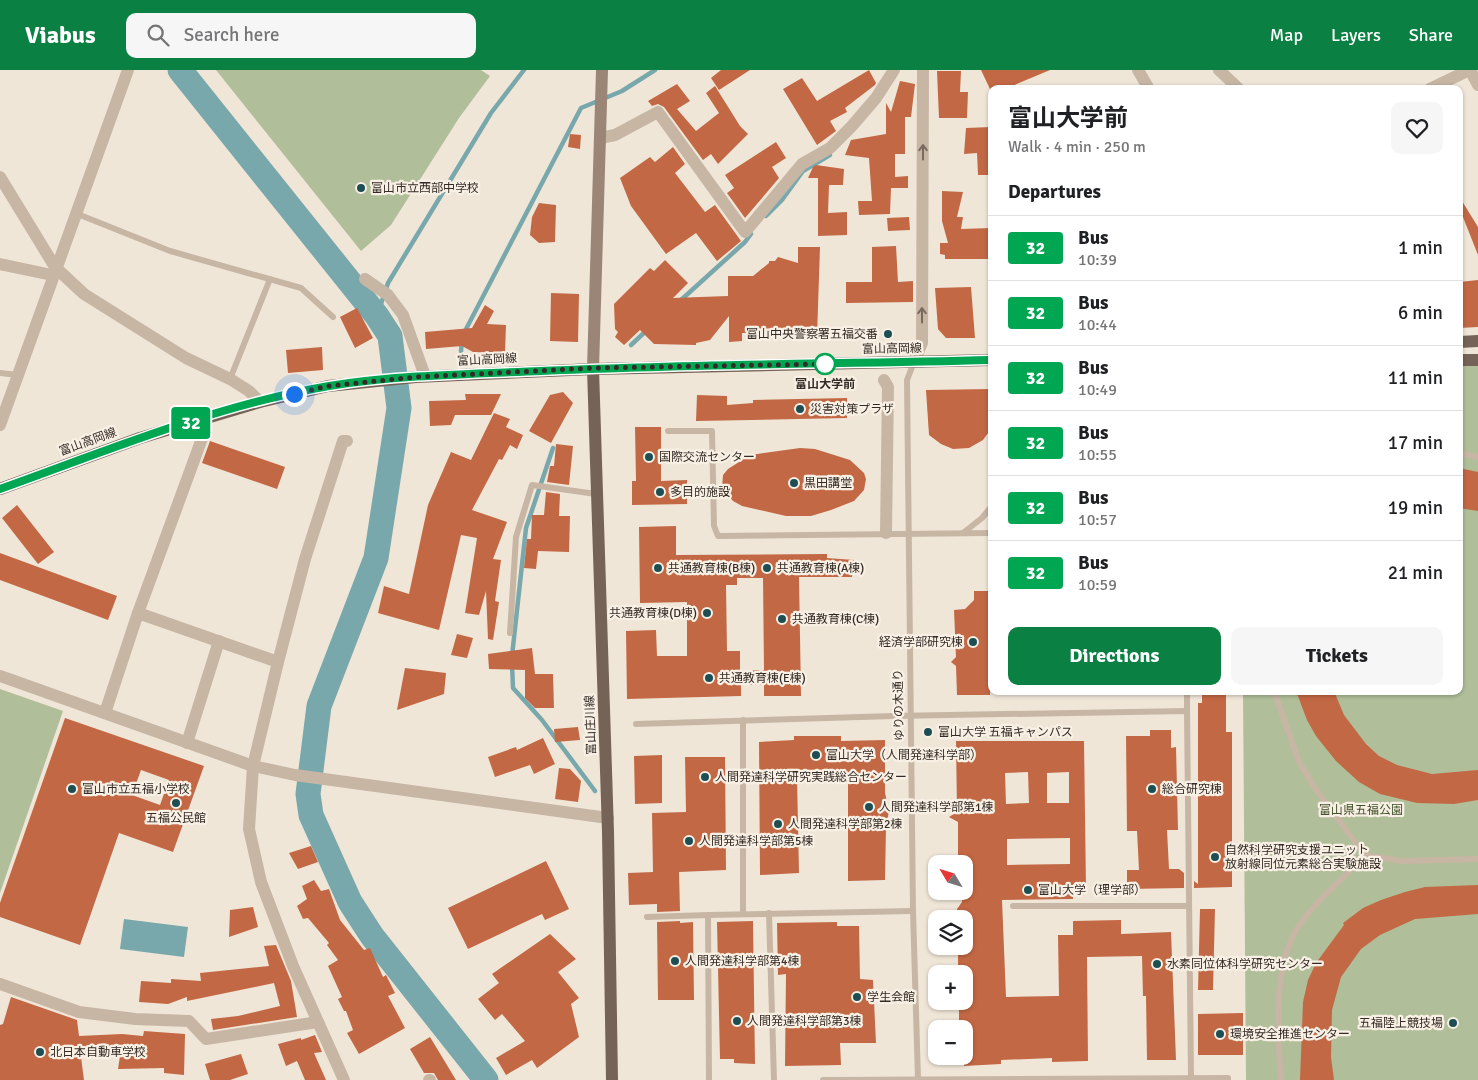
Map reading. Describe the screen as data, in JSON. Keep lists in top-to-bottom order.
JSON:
{
  "streets": {
    "main road": ["富山高岡線", "富山庄川線"],
    "lane": ["ゆりの木通り"]
  },
  "crossings": [
    ["富山高岡線", "ゆりの木通り"],
    ["富山高岡線", "富山庄川線"]
  ],
  "parks": ["富山県五福公園"],
  "places": [
    "富山市立西部中学校",
    "富山中央警察署五福交番",
    "富山大学前",
    "災害対策プラザ",
    "国際交流センター",
    "黒田講堂",
    "多目的施設",
    "共通教育棟(B棟)",
    "共通教育棟(A棟)",
    "共通教育棟(D棟)",
    "共通教育棟(C棟)",
    "経済学部研究棟",
    "共通教育棟(E棟)",
    "富山大学 五福キャンパス",
    "富山大学（人間発達科学部）",
    "人間発達科学研究実践総合センター",
    "富山市立五福小学校",
    "総合研究棟",
    "五福公民館",
    "人間発達科学部第1棟",
    "人間発達科学部第2棟",
    "人間発達科学部第5棟",
    "自然科学研究支援ユニット 放射線同位元素総合実験施設",
    "富山大学（理学部）",
    "人間発達科学部第4棟",
    "水素同位体科学研究センター",
    "学生会館",
    "人間発達科学部第3棟",
    "五福陸上競技場",
    "環境安全推進センター",
    "北日本自動車学校"
  ],
  "lines": ["bus line 32"],
  "north": "top left",
  "page": {
    "header": "Viabus",
    "search": "Search here",
    "nav": ["Map", "Layers", "Share"],
    "on_map": "32",
    "heading": [
      ["富山大学前", "Walk · 4 min · 250 m"],
      "Departures"
    ],
    "list": [
      {
        "mark": "32",
        "name": "Bus",
        "note": "10:39",
        "value": "1 min"
      },
      {
        "mark": "32",
        "name": "Bus",
        "note": "10:44",
        "value": "6 min"
      },
      {
        "mark": "32",
        "name": "Bus",
        "note": "10:49",
        "value": "11 min"
      },
      {
        "mark": "32",
        "name": "Bus",
        "note": "10:55",
        "value": "17 min"
      },
      {
        "mark": "32",
        "name": "Bus",
        "note": "10:57",
        "value": "19 min"
      },
      {
        "mark": "32",
        "name": "Bus",
        "note": "10:59",
        "value": "21 min"
      }
    ],
    "buttons": ["Directions", "Tickets"],
    "map_buttons": ["+", "−"]
  }
}
